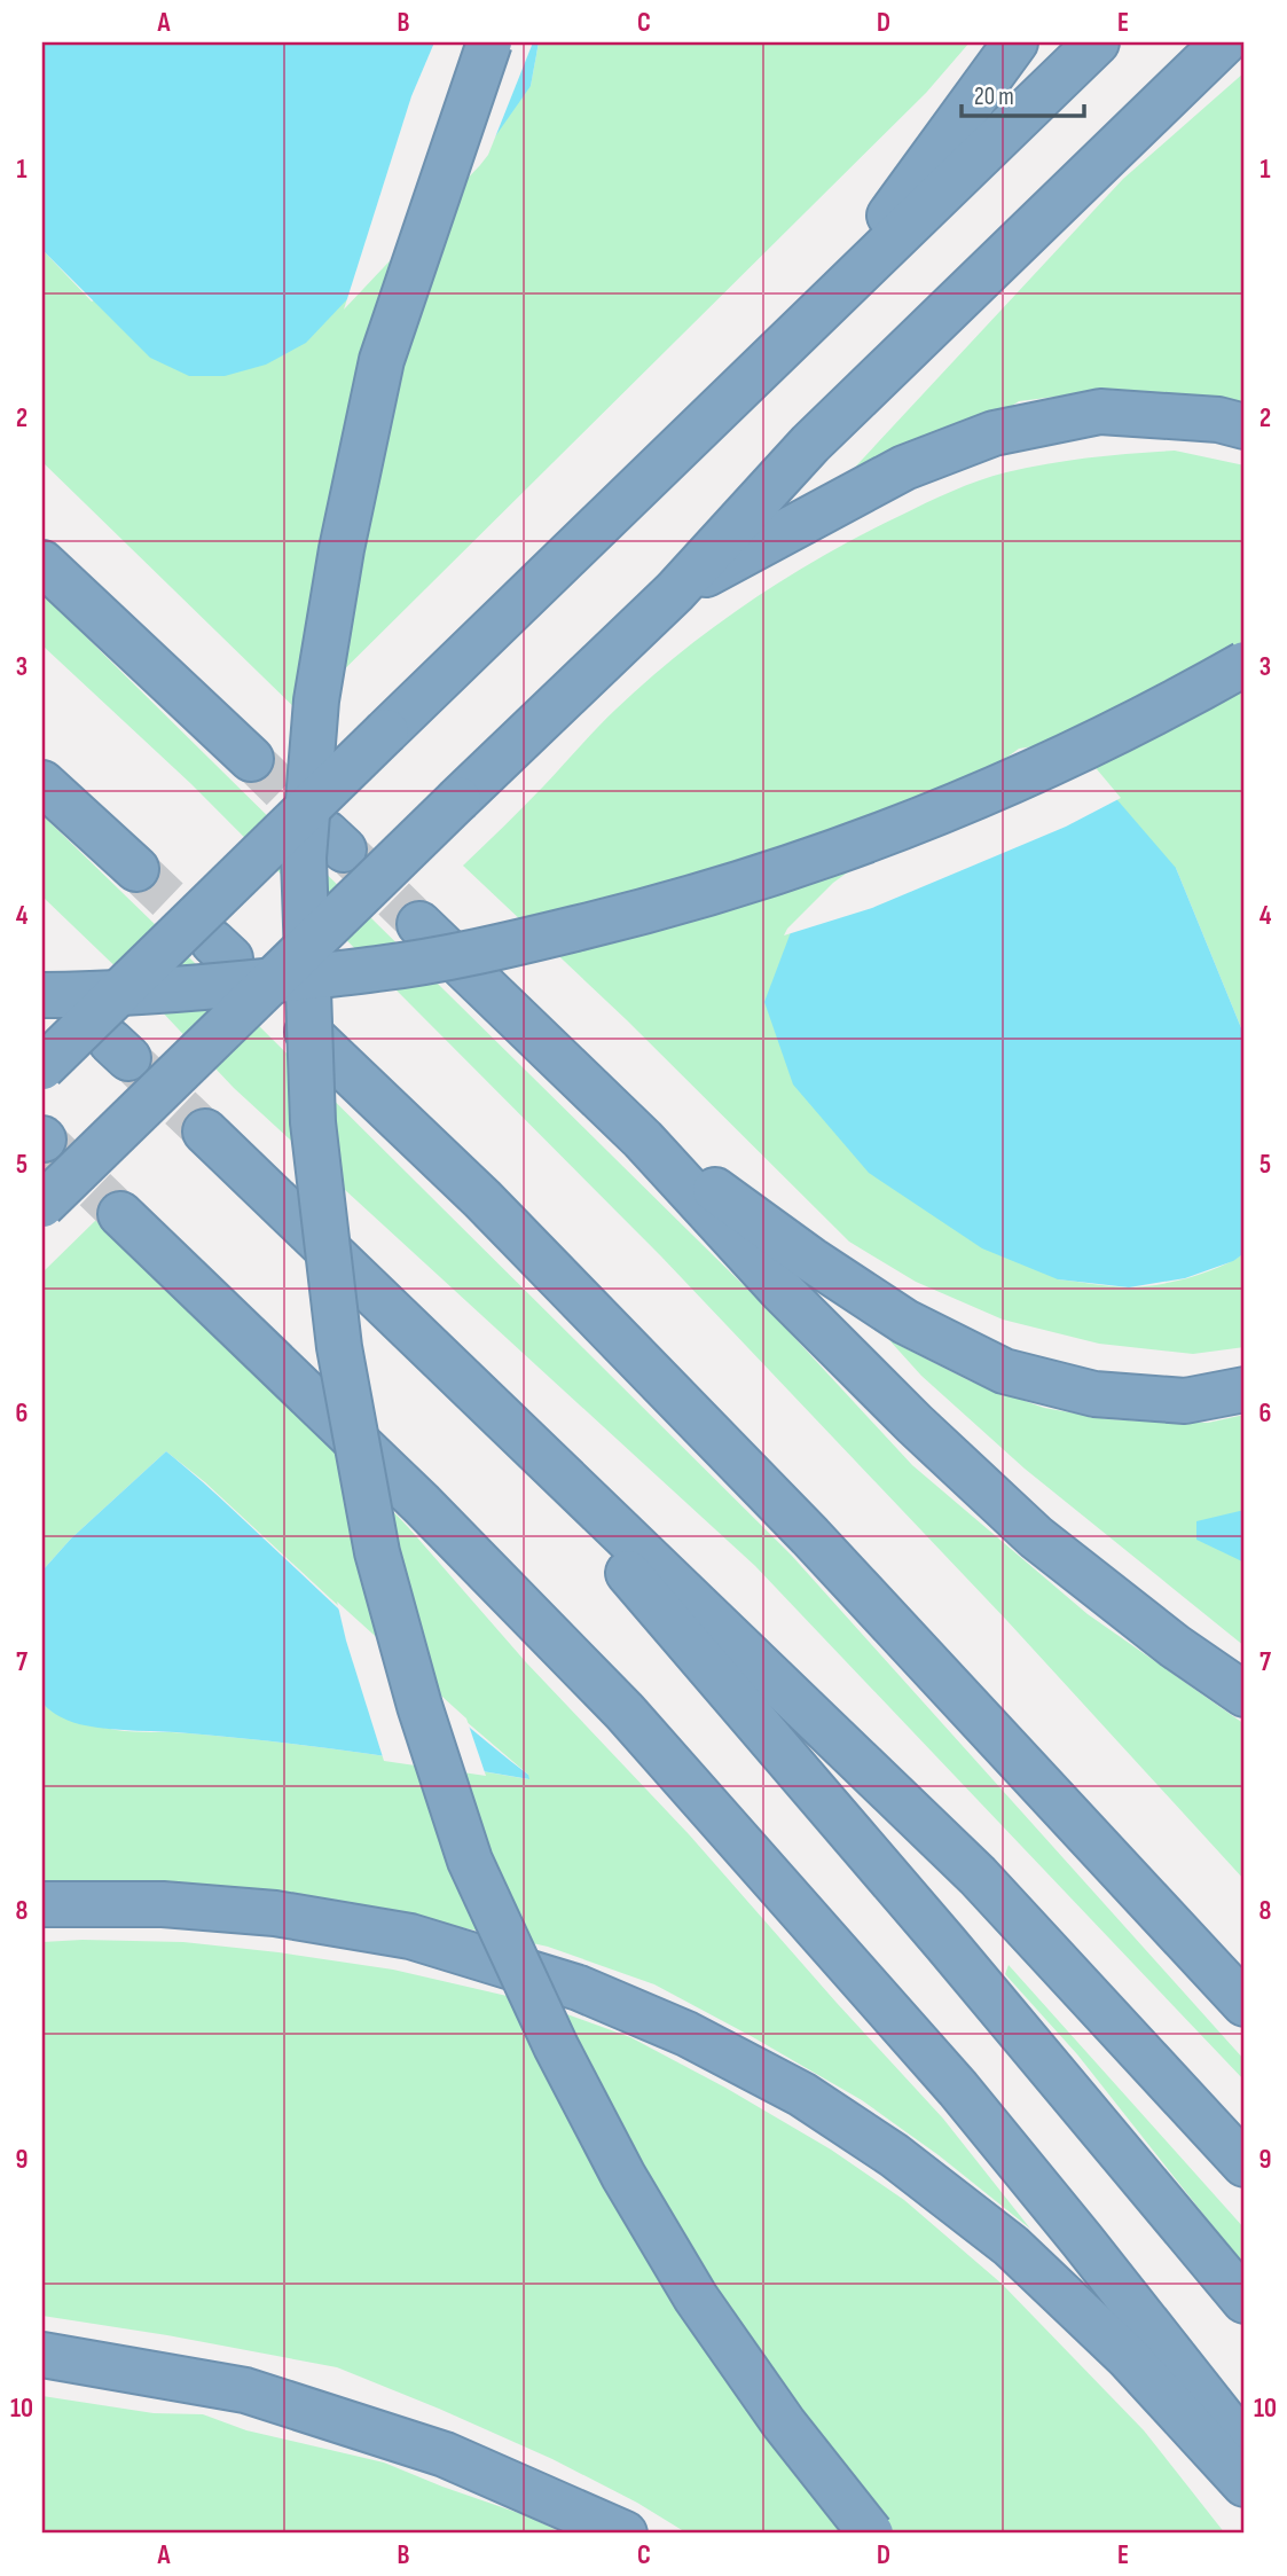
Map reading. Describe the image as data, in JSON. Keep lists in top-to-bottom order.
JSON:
{
  "scale_bar": "20 m",
  "grid": {
    "columns": [
      "A",
      "B",
      "C",
      "D",
      "E"
    ],
    "rows": [
      "1",
      "2",
      "3",
      "4",
      "5",
      "6",
      "7",
      "8",
      "9",
      "10"
    ]
  }
}
